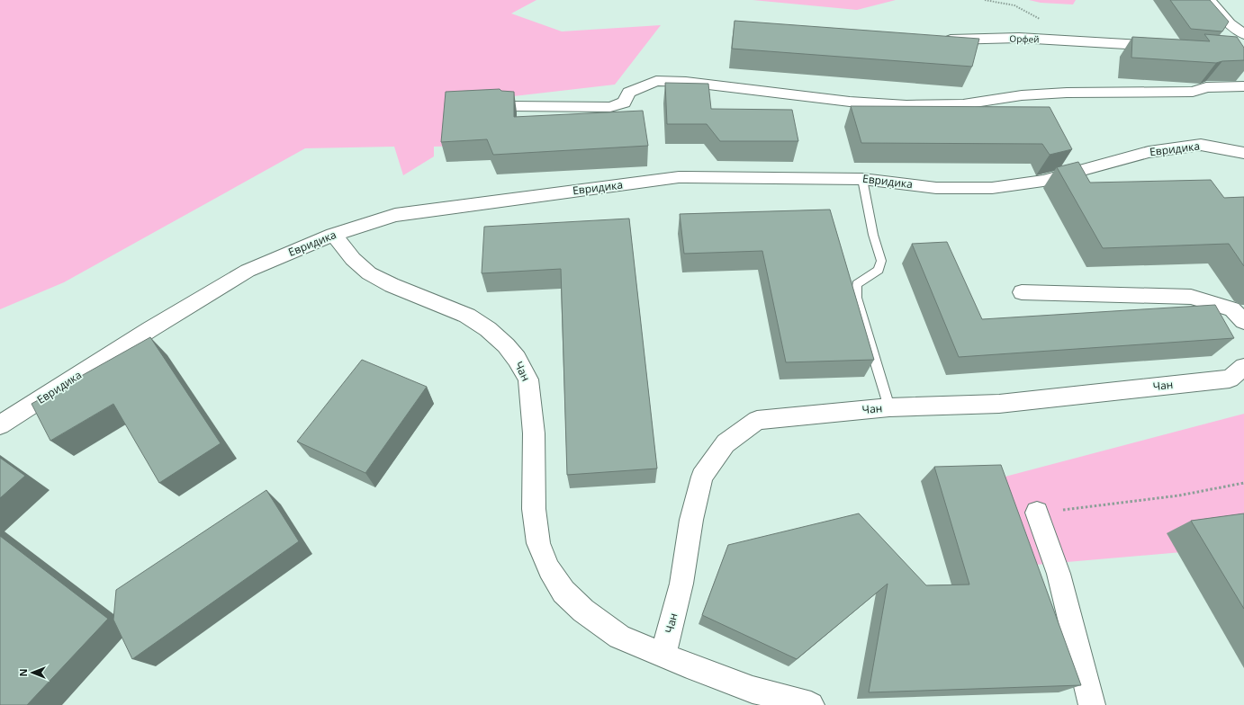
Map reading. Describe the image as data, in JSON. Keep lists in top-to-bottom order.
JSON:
{
  "streets": {
    "street": ["Орфей", "Евридика", "Чан"]
  },
  "crossings": [
    ["Евридика", "Чан"]
  ],
  "north": "left"
}
